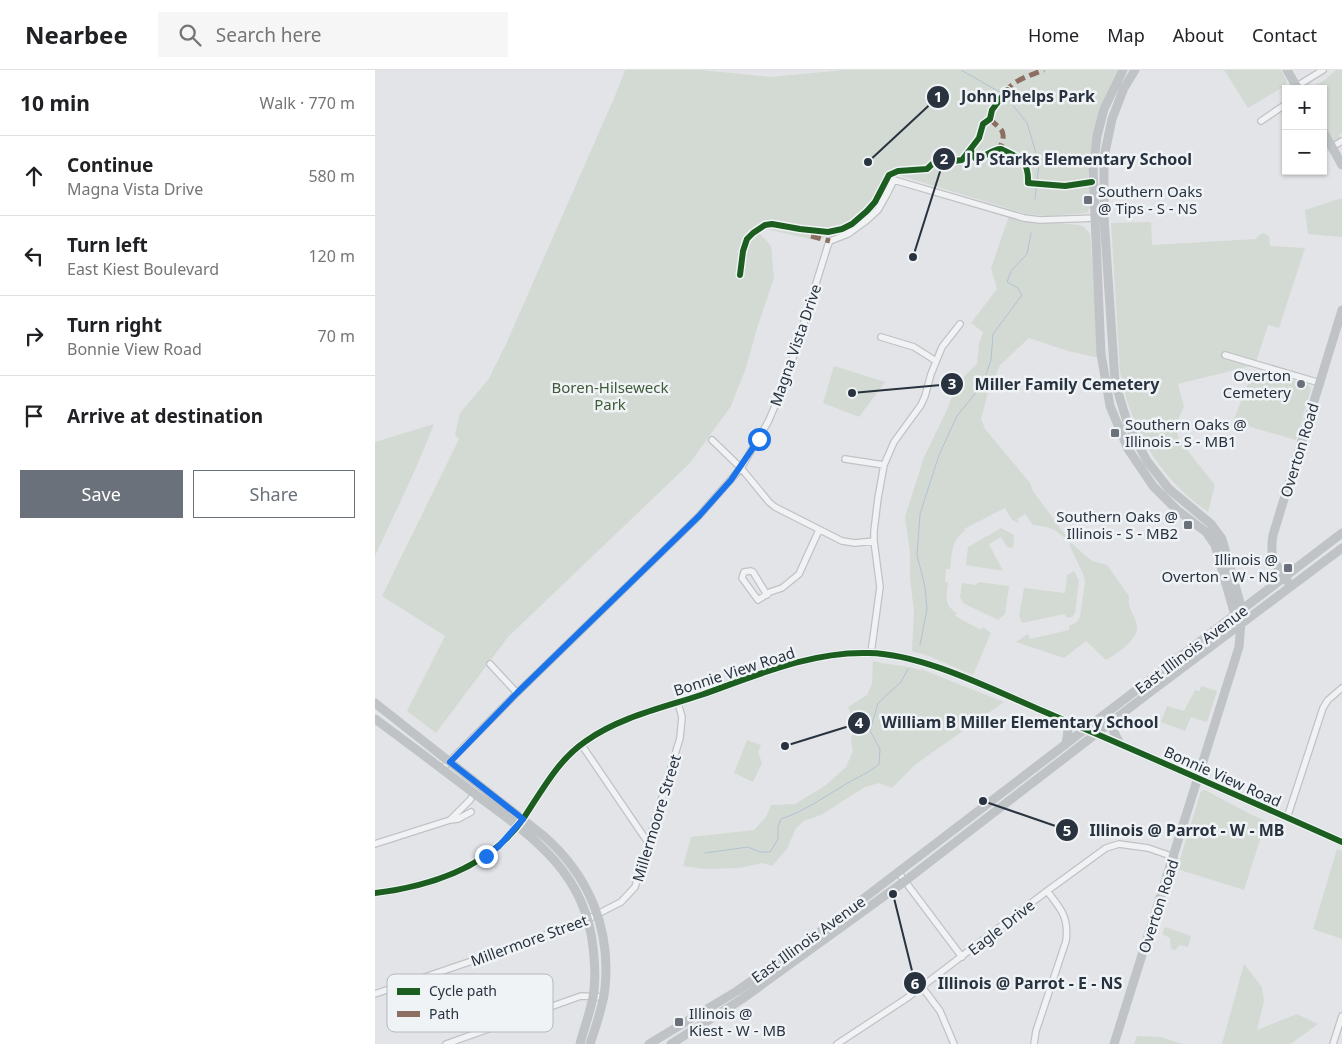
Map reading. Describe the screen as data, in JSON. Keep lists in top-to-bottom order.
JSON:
{
  "streets": {
    "street": [
      "Magna Vista Drive",
      "Overton Road",
      "East Illinois Avenue",
      "Bonnie View Road",
      "Millermoore Street",
      "Eagle Drive",
      "Millermore Street"
    ]
  },
  "crossings": [
    ["Overton Road", "East Illinois Avenue"],
    ["Overton Road", "Bonnie View Road"],
    ["Overton Road", "Eagle Drive"],
    ["East Illinois Avenue", "Bonnie View Road"],
    ["Bonnie View Road", "Millermoore Street"],
    ["Millermoore Street", "Millermore Street"]
  ],
  "parks": ["Boren-Hilseweck Park"],
  "places": {
    "other": [
      "John Phelps Park",
      "J P Starks Elementary School",
      "Overton Cemetery",
      "Miller Family Cemetery",
      "William B Miller Elementary School",
      "Illinois @ Parrot - W - MB",
      "Illinois @ Parrot - E - NS"
    ],
    "transit": [
      "Southern Oaks @ Tips - S - NS",
      "Southern Oaks @ Illinois - S - MB1",
      "Southern Oaks @ Illinois - S - MB2",
      "Illinois @ Overton - W - NS",
      "Illinois @ Kiest - W - MB"
    ]
  },
  "legend": ["Cycle path", "Path"],
  "page": {
    "header": "Nearbee",
    "search": "Search here",
    "nav": [
      "Home",
      "Map",
      "About",
      "Contact"
    ],
    "heading": ["10 min", "Walk · 770 m"],
    "map_buttons": ["+", "−"],
    "list": [
      ["Continue", "Magna Vista Drive", "580 m"],
      ["Turn left", "East Kiest Boulevard", "120 m"],
      ["Turn right", "Bonnie View Road", "70 m"],
      "Arrive at destination"
    ],
    "buttons": ["Save", "Share"]
  }
}
